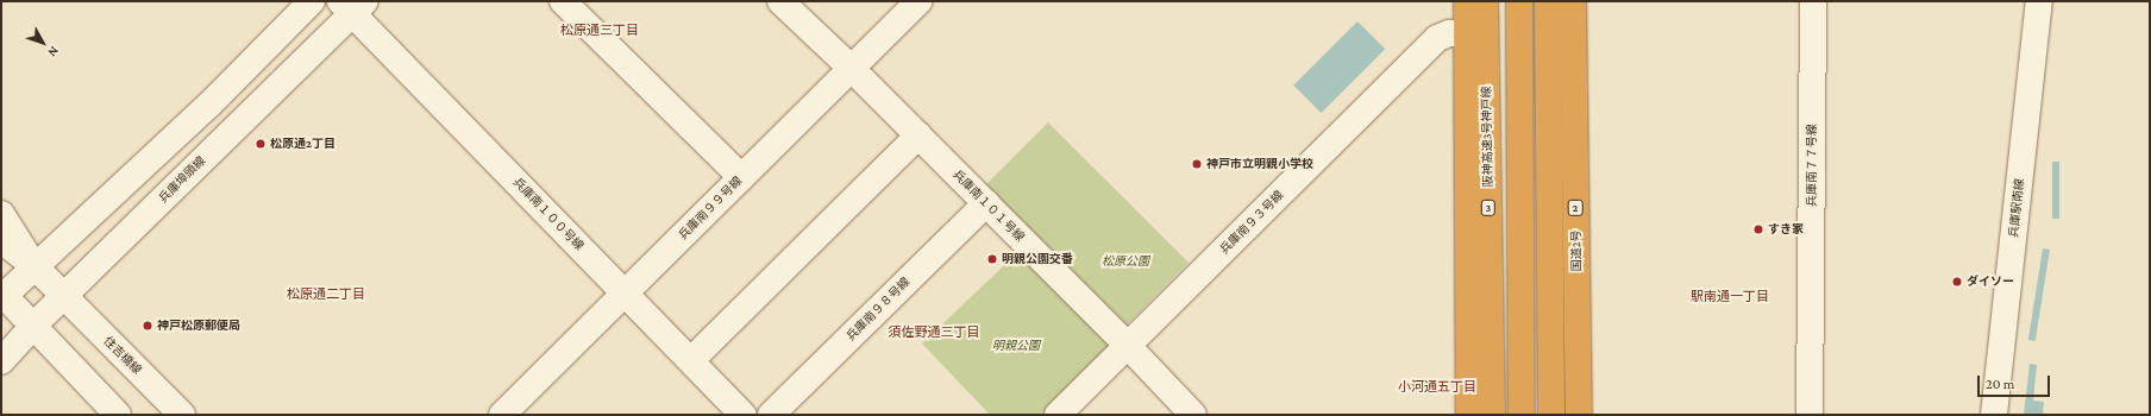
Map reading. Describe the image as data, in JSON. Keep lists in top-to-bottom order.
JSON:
{
  "streets": {
    "highway": [
      "阪神高速3号神戸線",
      "3",
      "2",
      "国道2号"
    ],
    "street": [
      "兵庫南７７号線",
      "兵庫埠頭線",
      "兵庫南１０１号線",
      "兵庫南９９号線",
      "兵庫駅南線",
      "兵庫南１００号線",
      "兵庫南９３号線",
      "兵庫南９８号線",
      "住吉橋線"
    ]
  },
  "crossings": [
    ["兵庫埠頭線", "兵庫南１００号線"],
    ["兵庫埠頭線", "住吉橋線"],
    ["兵庫南１０１号線", "兵庫南９９号線"],
    ["兵庫南１０１号線", "兵庫南９３号線"],
    ["兵庫南１０１号線", "兵庫南９８号線"],
    ["兵庫南９９号線", "兵庫南１００号線"]
  ],
  "districts": [
    "松原通三丁目",
    "松原通二丁目",
    "駅南通一丁目",
    "須佐野通三丁目",
    "小河通五丁目"
  ],
  "parks": ["松原公園", "明親公園"],
  "places": [
    "松原通2丁目",
    "神戸市立明親小学校",
    "すき家",
    "明親公園交番",
    "ダイソー",
    "神戸松原郵便局"
  ],
  "scale_bar": "20 m",
  "north": "bottom right"
}
